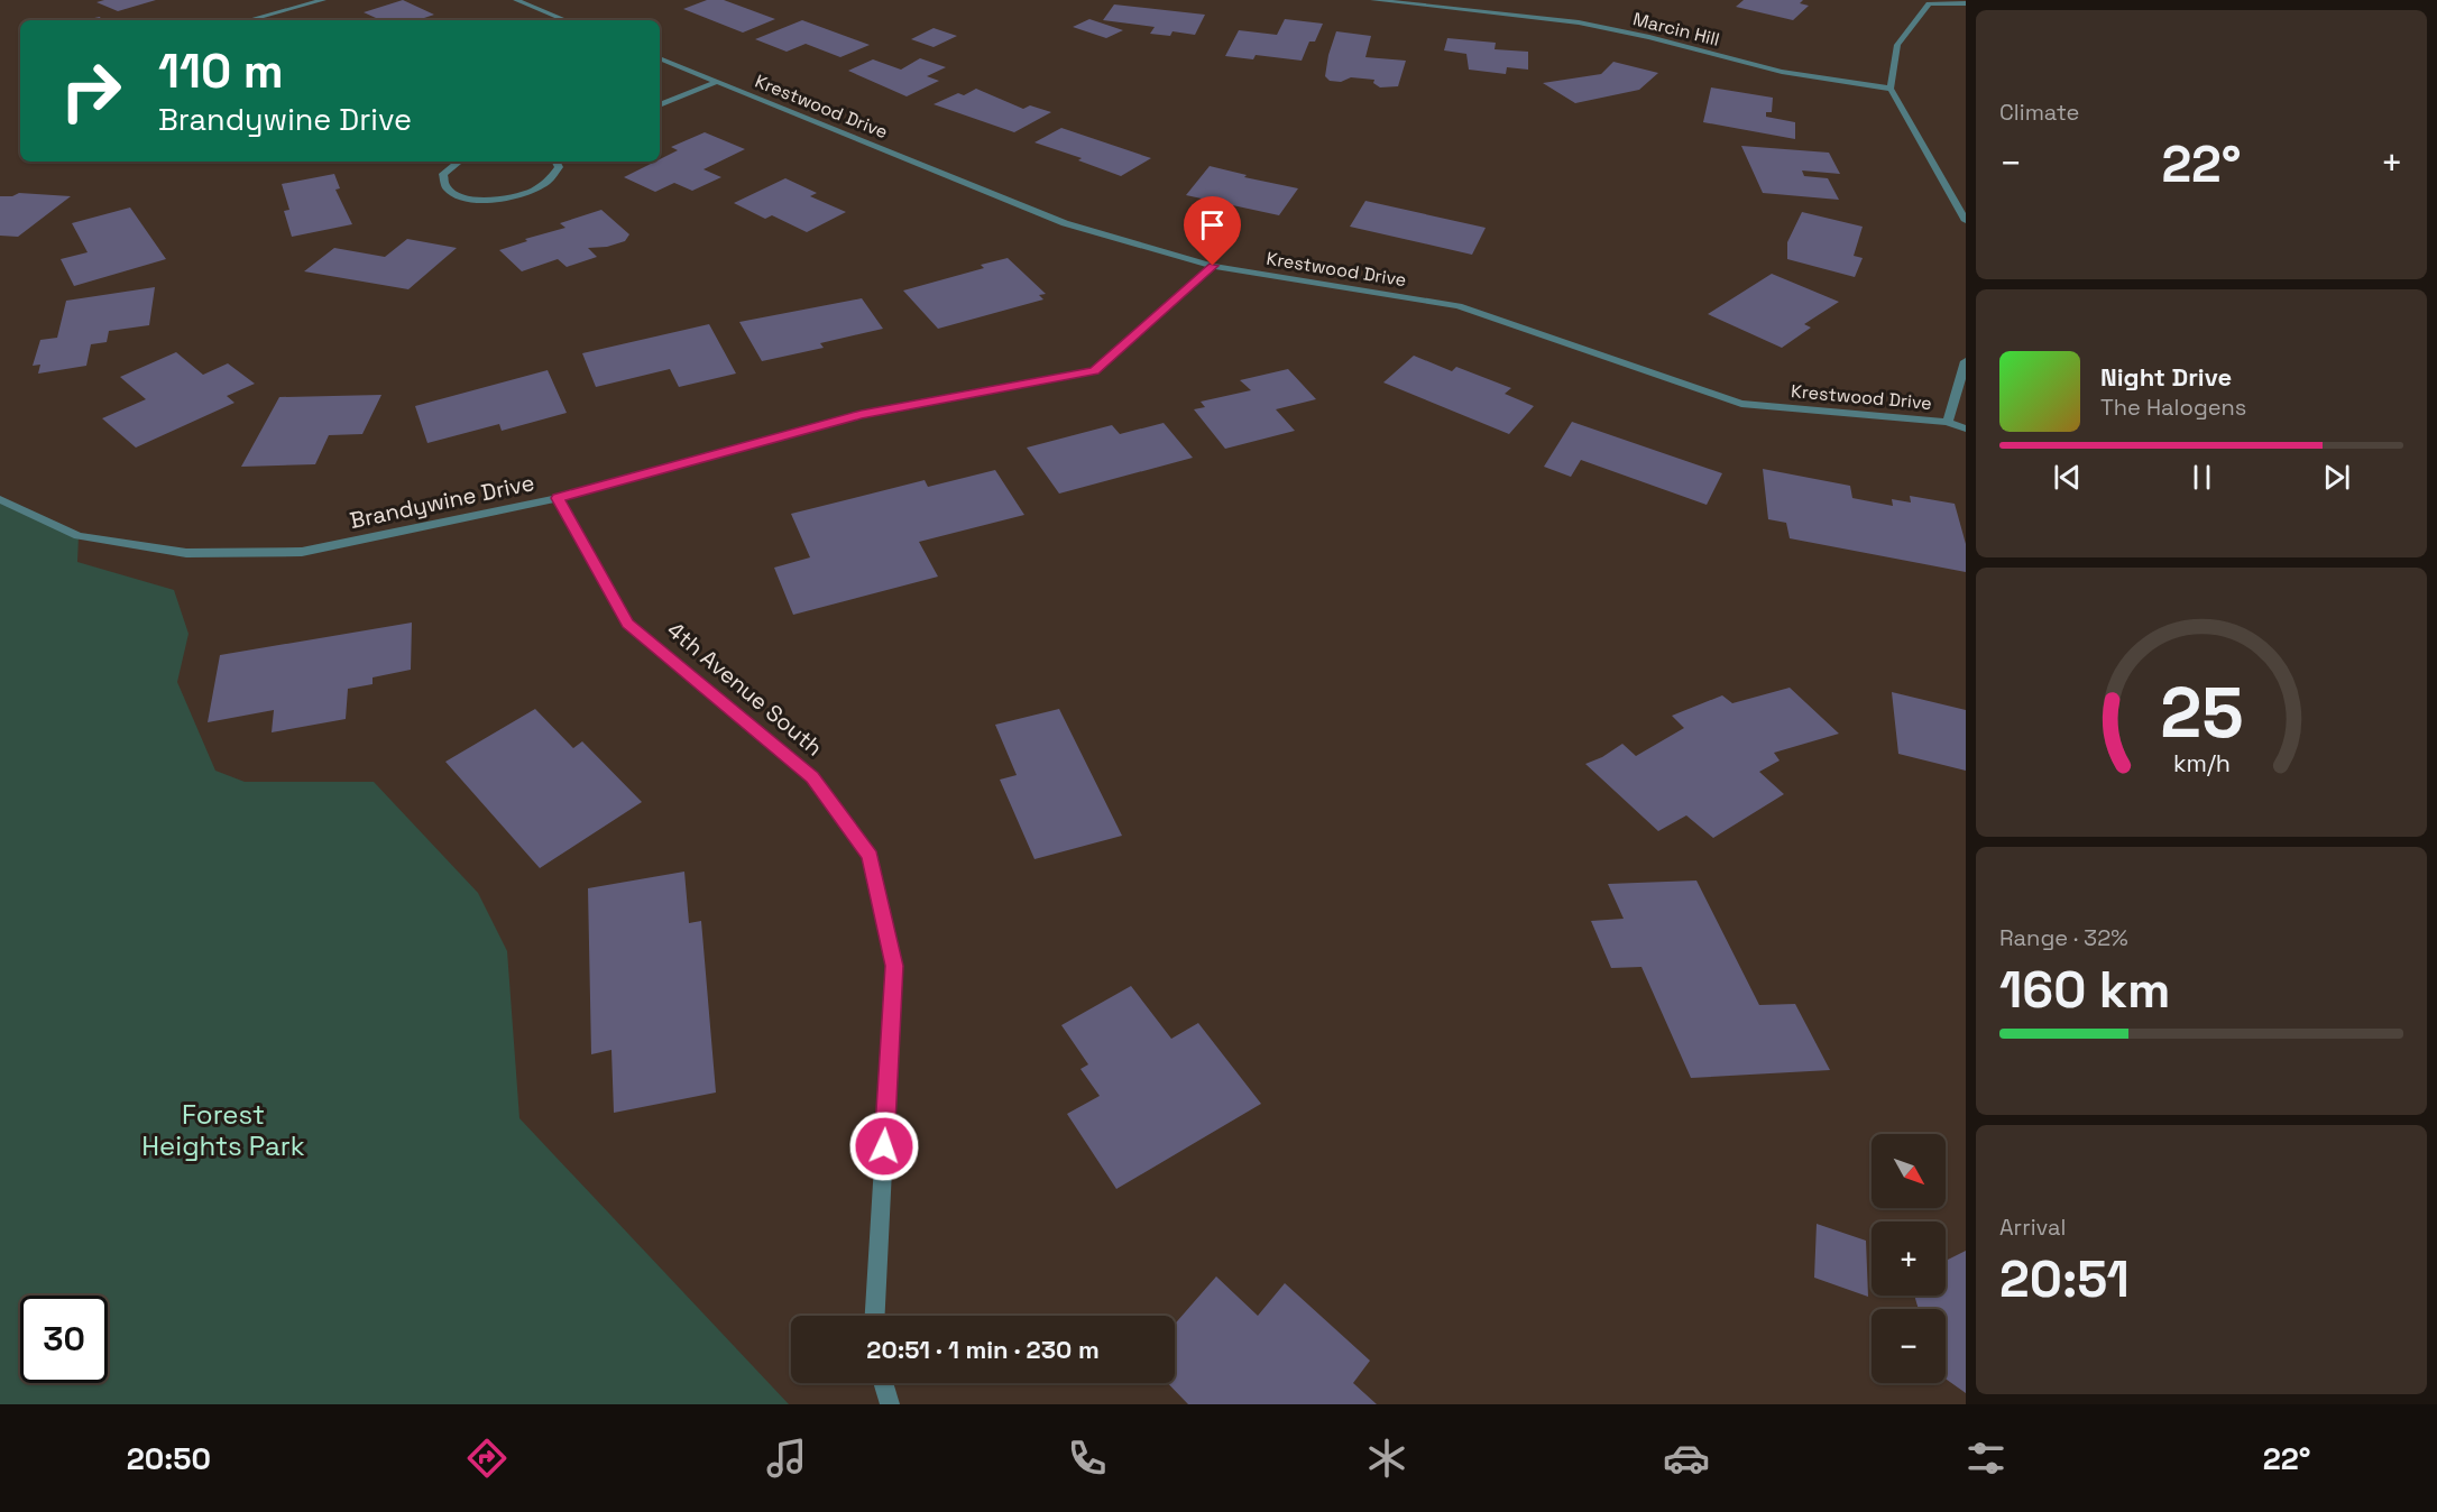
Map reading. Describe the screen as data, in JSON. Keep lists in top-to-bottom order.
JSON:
{
  "streets": {
    "street": [
      "Marcin Hill",
      "Krestwood Drive",
      "Brandywine Drive",
      "4th Avenue South"
    ]
  },
  "crossings": [
    ["Krestwood Drive", "Brandywine Drive"],
    ["Brandywine Drive", "4th Avenue South"]
  ],
  "parks": ["Forest Heights Park"],
  "north": "bottom right",
  "page": {
    "tile": [
      "Climate",
      ["Range · 32%", "160 km"],
      ["Arrival", "20:51"]
    ],
    "turn": ["110 m", "Brandywine Drive"],
    "heat": ["−", "22°", "+"],
    "song": ["Night Drive", "The Halogens"],
    "map_buttons": ["+", "−"],
    "limit": "30",
    "trip": "20:51 · 1 min · 230 m",
    "tabs": ["20:50", "22°"],
    "gauge": ["25", "km/h"]
  }
}
